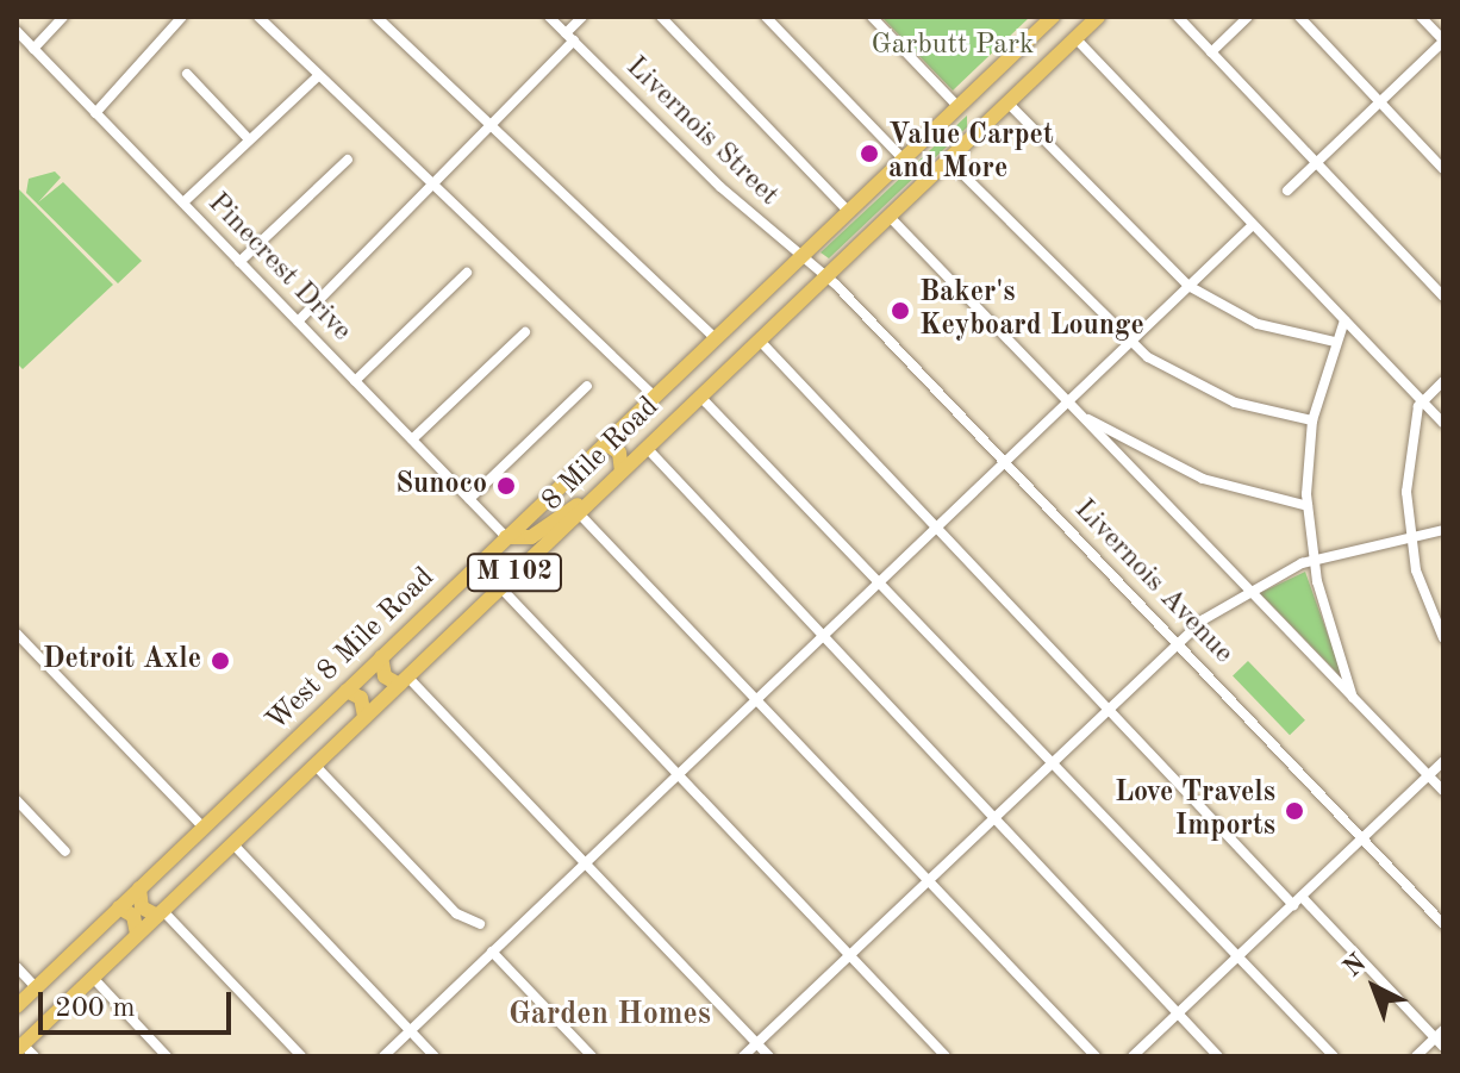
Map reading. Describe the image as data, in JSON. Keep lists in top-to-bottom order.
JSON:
{
  "streets": {
    "highway": ["8 Mile Road", "M 102", "West 8 Mile Road"],
    "street": ["Livernois Street", "Pinecrest Drive", "Livernois Avenue"]
  },
  "crossings": [
    ["Livernois Street", "8 Mile Road"],
    ["Livernois Street", "Livernois Avenue"],
    ["Livernois Street", "West 8 Mile Road"],
    ["Pinecrest Drive", "West 8 Mile Road"],
    ["8 Mile Road", "Livernois Avenue"]
  ],
  "districts": ["Garden Homes"],
  "parks": ["Garbutt Park"],
  "places": [
    "Value Carpet and More",
    "Baker's Keyboard Lounge",
    "Sunoco",
    "Detroit Axle",
    "Love Travels Imports"
  ],
  "scale_bar": "200 m",
  "north": "top left"
}
